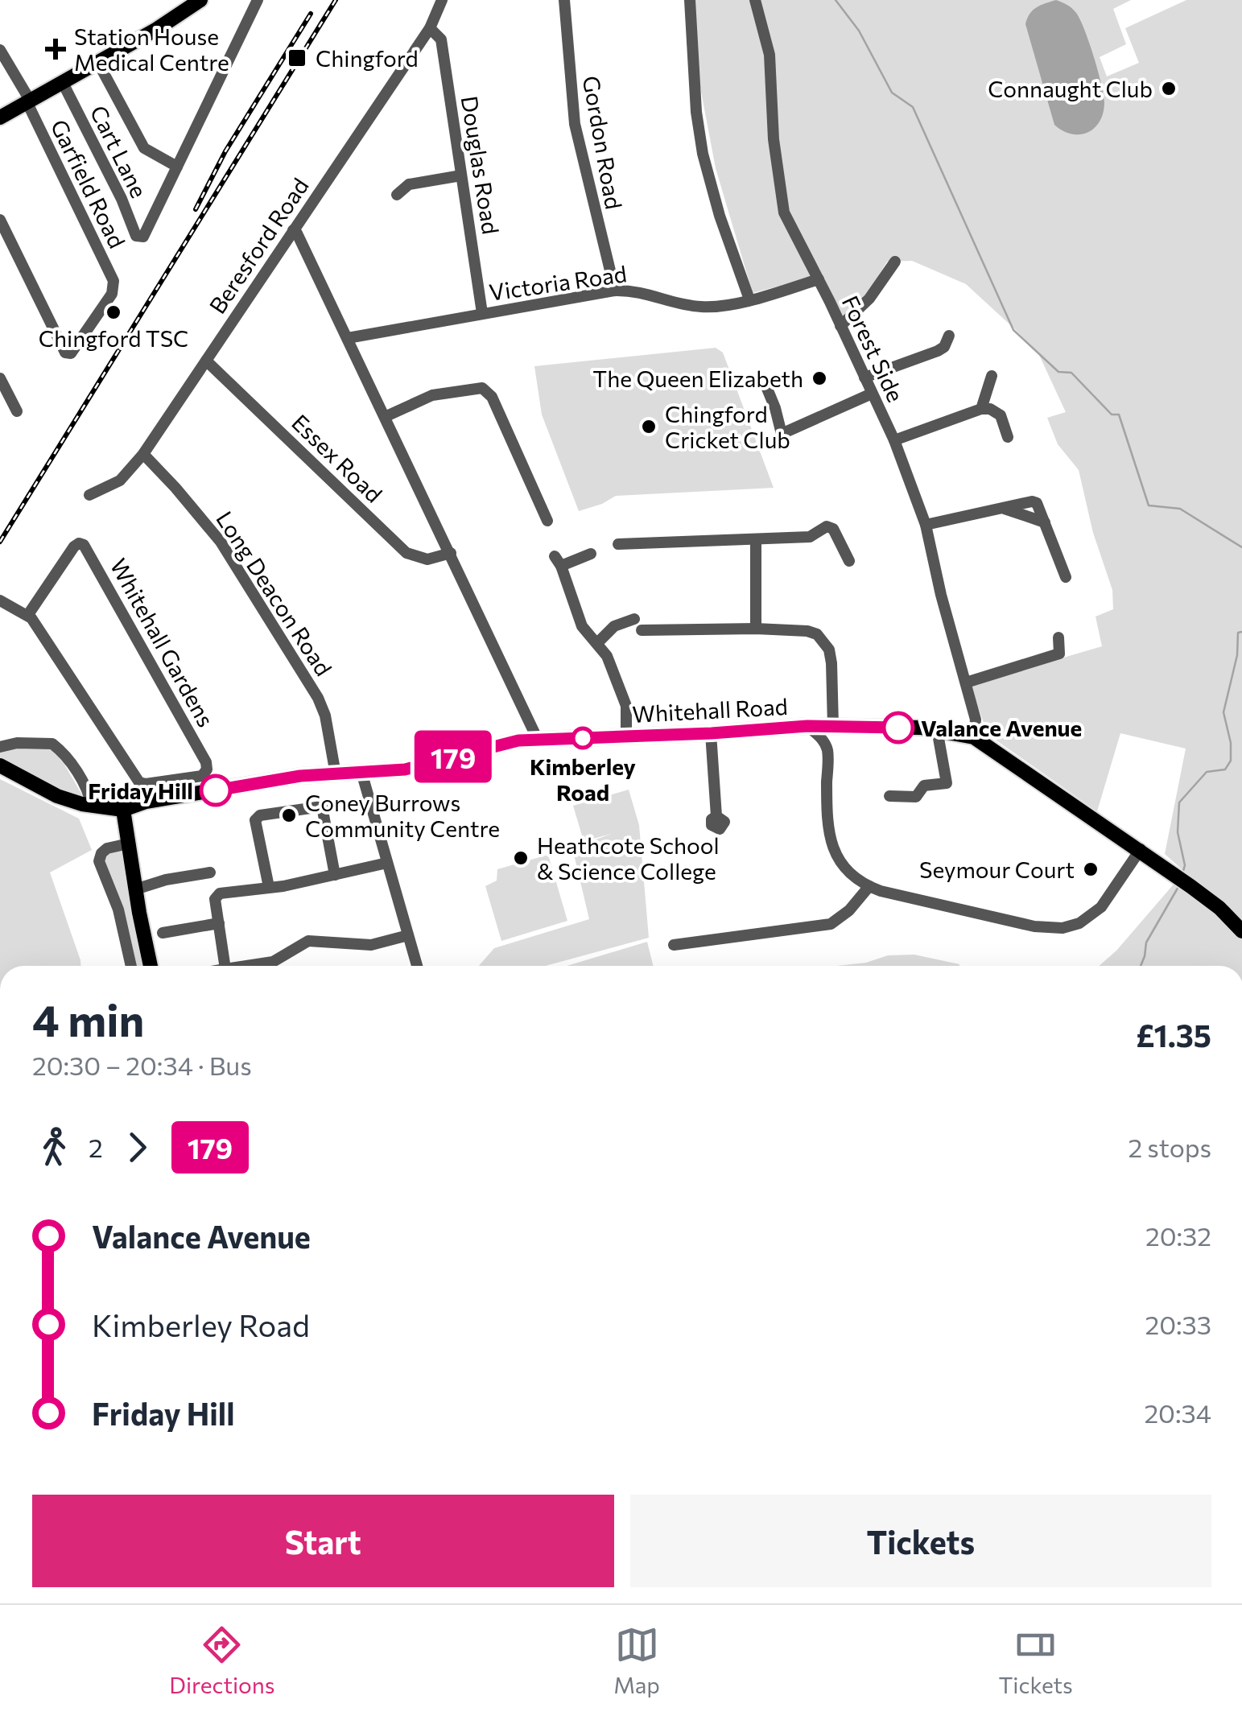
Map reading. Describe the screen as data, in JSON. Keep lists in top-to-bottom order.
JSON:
{
  "streets": {
    "main road": ["Whitehall Road"],
    "street": [
      "Gordon Road",
      "Cart Lane",
      "Douglas Road",
      "Garfield Road",
      "Beresford Road",
      "Victoria Road",
      "Forest Side",
      "Essex Road",
      "Long Deacon Road",
      "Whitehall Gardens"
    ]
  },
  "crossings": [
    ["Gordon Road", "Victoria Road"],
    ["Douglas Road", "Beresford Road"],
    ["Douglas Road", "Victoria Road"],
    ["Beresford Road", "Essex Road"],
    ["Beresford Road", "Long Deacon Road"],
    ["Victoria Road", "Forest Side"],
    ["Forest Side", "Whitehall Road"],
    ["Long Deacon Road", "Whitehall Road"]
  ],
  "places": {
    "health": ["Station House Medical Centre"],
    "transit": ["Chingford"],
    "other": [
      "Connaught Club",
      "Chingford TSC",
      "The Queen Elizabeth",
      "Chingford Cricket Club",
      "Valance Avenue",
      "Kimberley Road",
      "Friday Hill",
      "Coney Burrows Community Centre",
      "Heathcote School & Science College",
      "Seymour Court"
    ]
  },
  "lines": ["bus line 179"],
  "page": {
    "on_map": "179",
    "heading": ["4 min", "20:30 – 20:34 · Bus", "£1.35"],
    "legs": ["2", "179", "2 stops"],
    "list": [
      {
        "name": "Valance Avenue",
        "value": "20:32"
      },
      {
        "name": "Kimberley Road",
        "value": "20:33"
      },
      {
        "name": "Friday Hill",
        "value": "20:34"
      }
    ],
    "buttons": ["Start", "Tickets"],
    "tabs": ["Directions", "Map", "Tickets"]
  }
}
